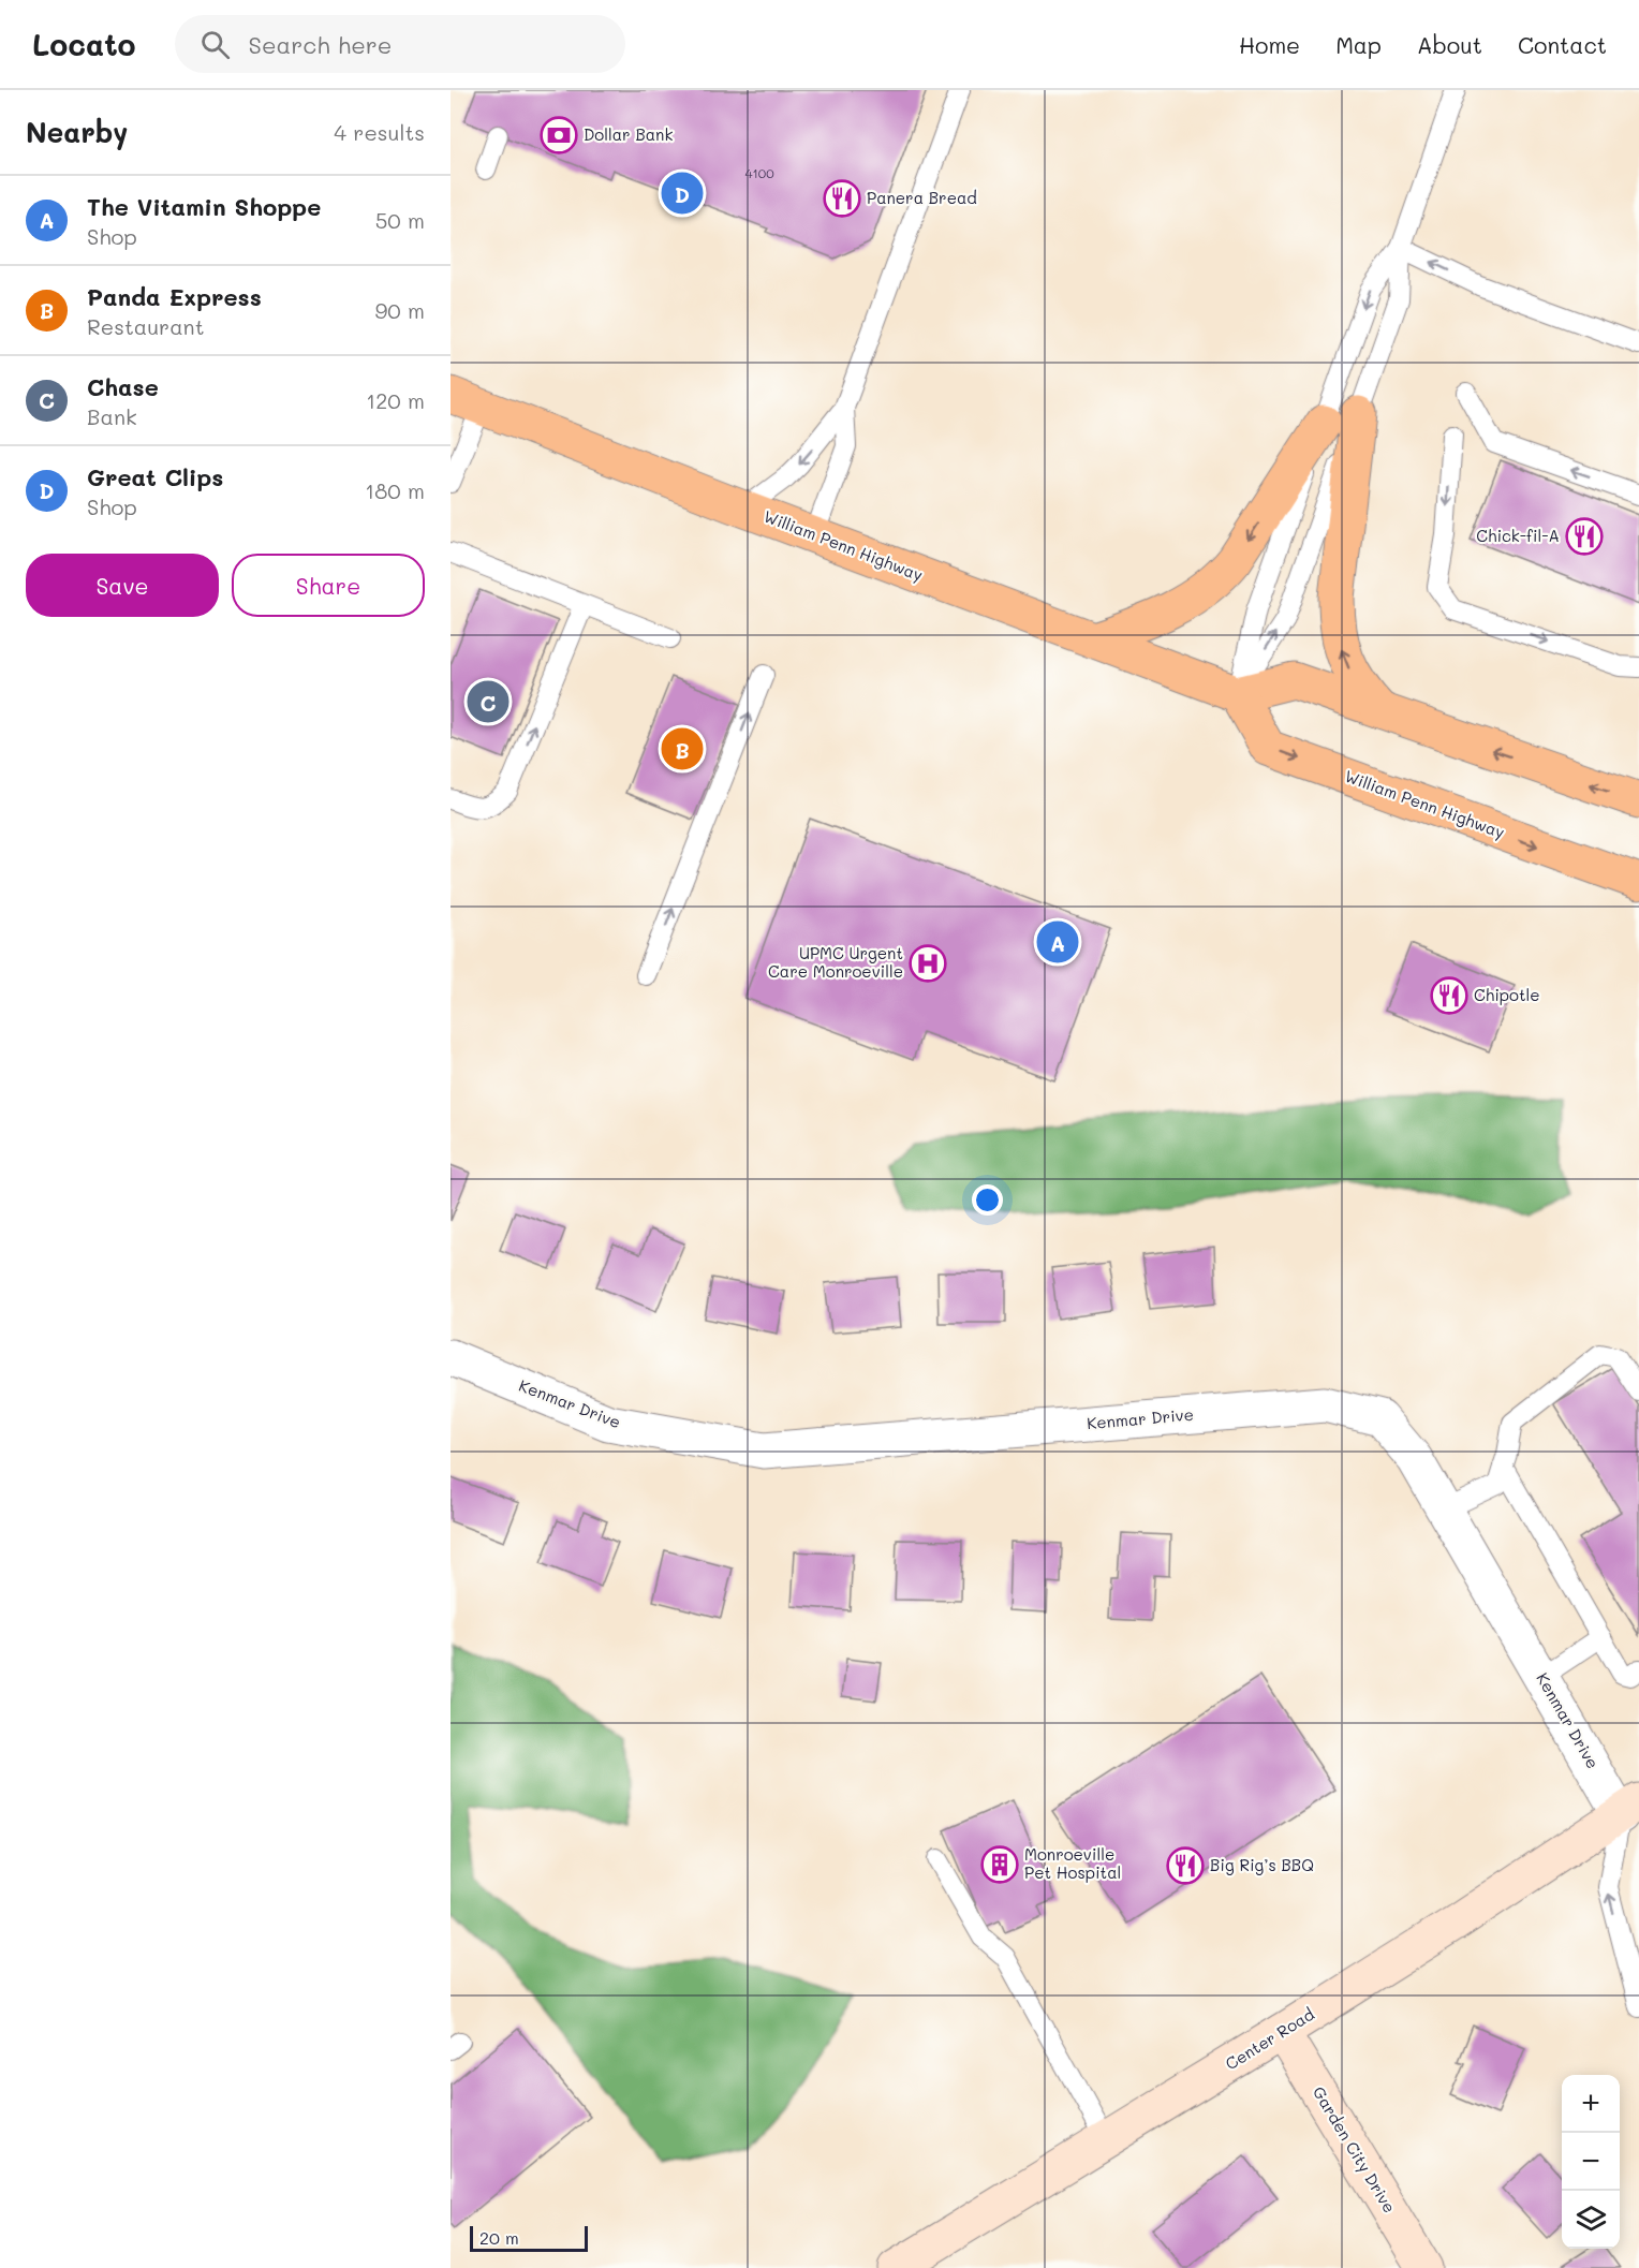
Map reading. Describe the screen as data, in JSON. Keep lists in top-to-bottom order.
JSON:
{
  "streets": {
    "highway": ["William Penn Highway"],
    "street": ["Kenmar Drive", "Center Road", "Garden City Drive"]
  },
  "crossings": [
    ["Kenmar Drive", "Center Road"],
    ["Center Road", "Garden City Drive"]
  ],
  "places": {
    "bank": ["Dollar Bank"],
    "restaurant": [
      "Panera Bread",
      "Chick-fil-A",
      "Chipotle",
      "Big Rig’s BBQ"
    ],
    "hospital": ["UPMC Urgent Care Monroeville"],
    "building": ["Monroeville Pet Hospital"]
  },
  "house_numbers": ["4100"],
  "scale_bar": "20 m",
  "page": {
    "header": "Locato",
    "search": "Search here",
    "nav": [
      "Home",
      "Map",
      "About",
      "Contact"
    ],
    "heading": ["Nearby", "4 results"],
    "pins": [
      "D",
      "C",
      "B",
      "A"
    ],
    "list": [
      {
        "mark": "A",
        "name": "The Vitamin Shoppe",
        "note": "Shop",
        "value": "50 m"
      },
      {
        "mark": "B",
        "name": "Panda Express",
        "note": "Restaurant",
        "value": "90 m"
      },
      {
        "mark": "C",
        "name": "Chase",
        "note": "Bank",
        "value": "120 m"
      },
      {
        "mark": "D",
        "name": "Great Clips",
        "note": "Shop",
        "value": "180 m"
      }
    ],
    "buttons": ["Save", "Share"],
    "map_buttons": ["+", "−"],
    "scale": "20 m"
  }
}
